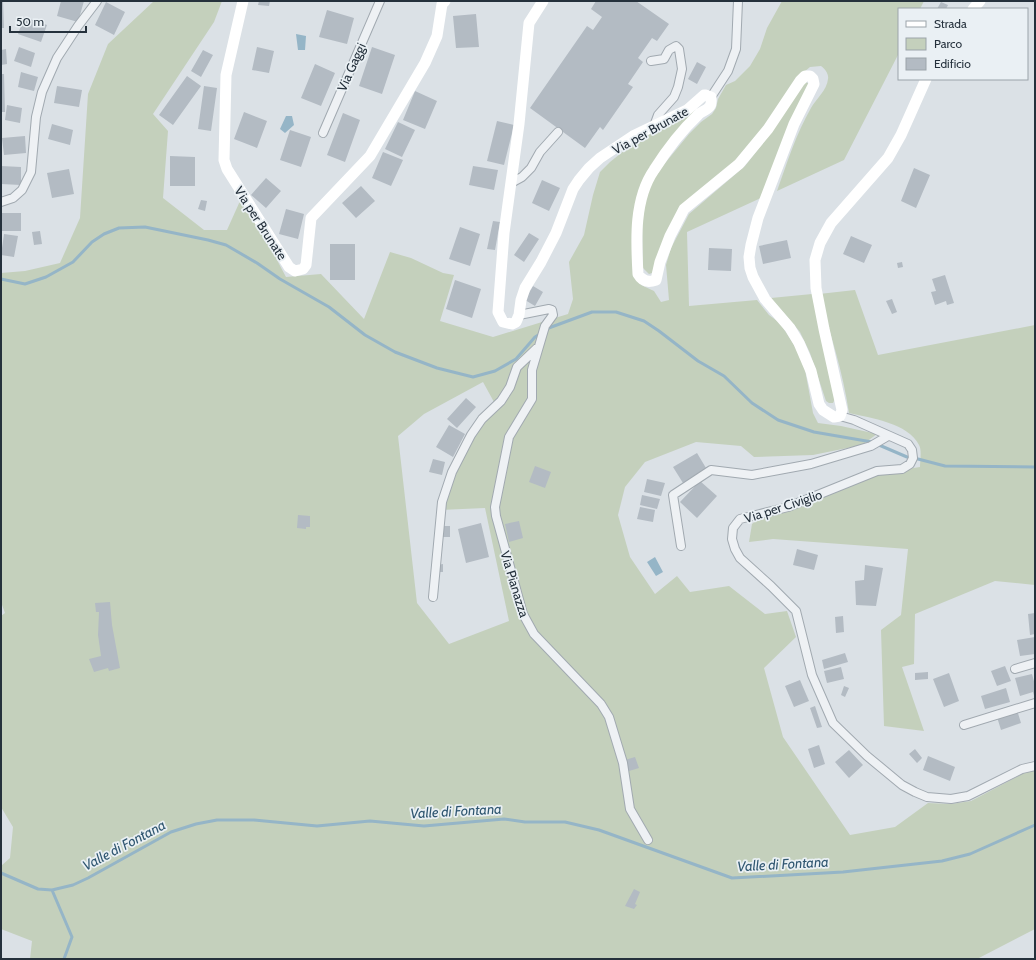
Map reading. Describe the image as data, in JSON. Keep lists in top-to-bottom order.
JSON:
{
  "streets": {
    "street": [
      "Via Gaggi",
      "Via per Brunate",
      "Via per Civiglio",
      "Via Pianazza"
    ]
  },
  "crossings": [
    ["Via per Brunate", "Via per Civiglio"],
    ["Via per Brunate", "Via Pianazza"]
  ],
  "water": ["Valle di Fontana"],
  "legend": ["Strada", "Parco", "Edificio"],
  "scale_bar": "50 m"
}
